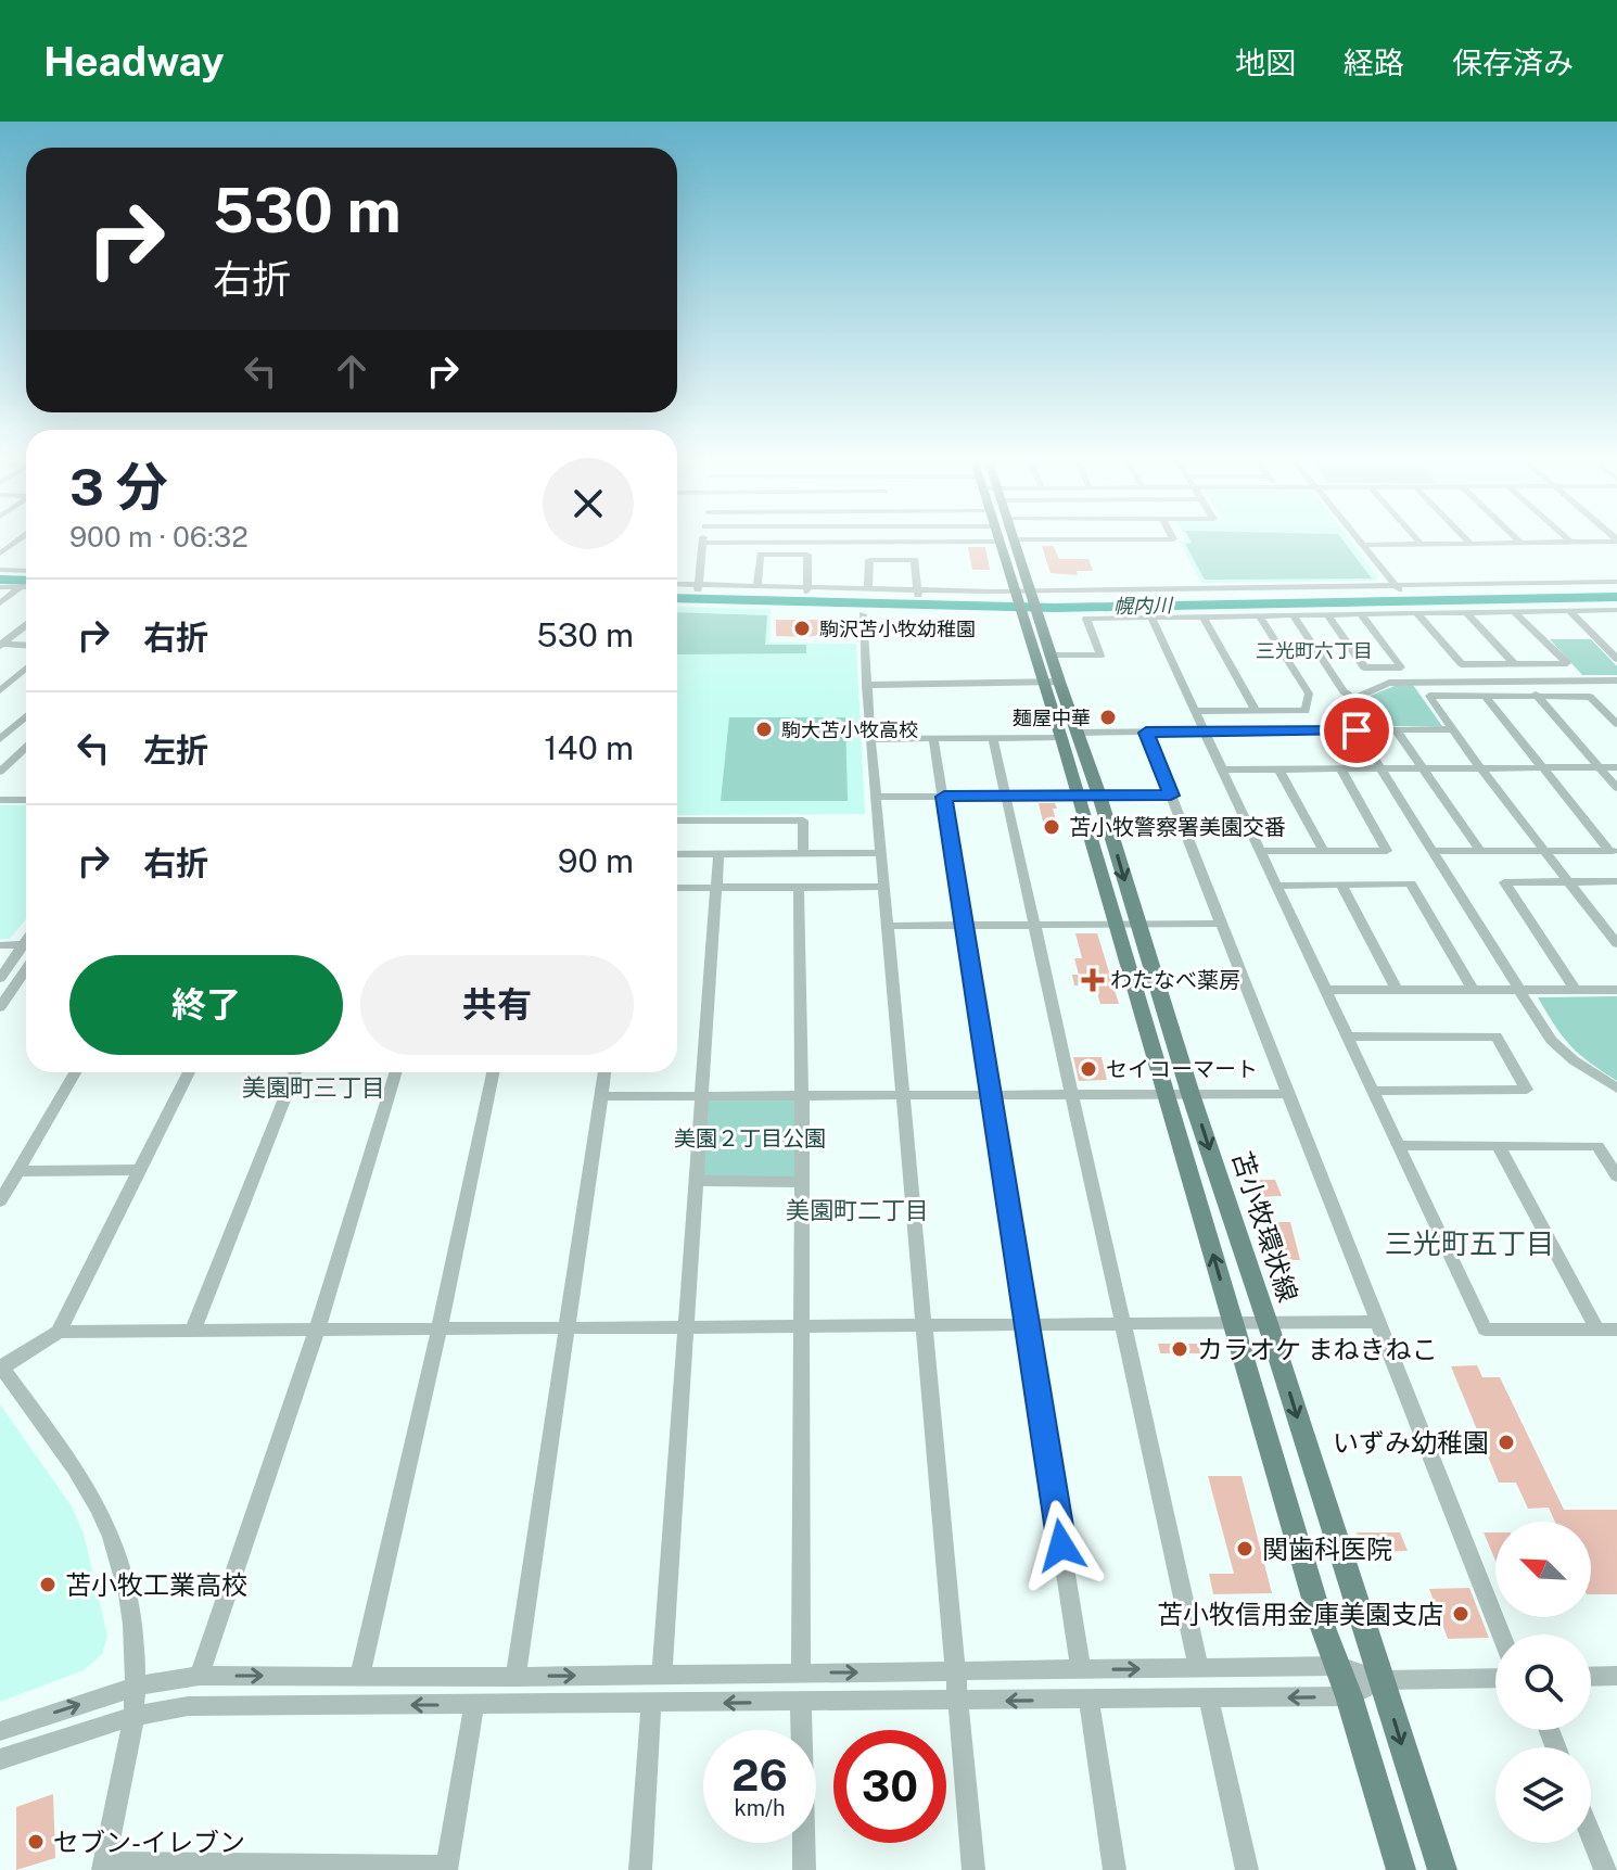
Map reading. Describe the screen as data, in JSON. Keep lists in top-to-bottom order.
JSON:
{
  "streets": {
    "main road": ["苫小牧環状線"]
  },
  "districts": [
    "三光町六丁目",
    "美園町三丁目",
    "美園町二丁目",
    "三光町五丁目"
  ],
  "water": ["幌内川"],
  "parks": ["美園２丁目公園"],
  "places": {
    "other": [
      "駒沢苫小牧幼稚園",
      "麺屋中華",
      "駒大苫小牧高校",
      "苫小牧警察署美園交番",
      "セイコーマート",
      "カラオケ まねきねこ",
      "いずみ幼稚園",
      "関歯科医院",
      "苫小牧工業高校",
      "苫小牧信用金庫美園支店",
      "セブン-イレブン"
    ],
    "health": ["わたなべ薬房"]
  },
  "north": "top left",
  "page": {
    "header": "Headway",
    "nav": ["地図", "経路", "保存済み"],
    "turn": ["530 m", "右折"],
    "heading": ["3 分", "900 m · 06:32"],
    "list": [
      {
        "name": "右折",
        "value": "530 m"
      },
      {
        "name": "左折",
        "value": "140 m"
      },
      {
        "name": "右折",
        "value": "90 m"
      }
    ],
    "buttons": ["終了", "共有"],
    "speed": "26 km/h",
    "limit": "30"
  }
}
